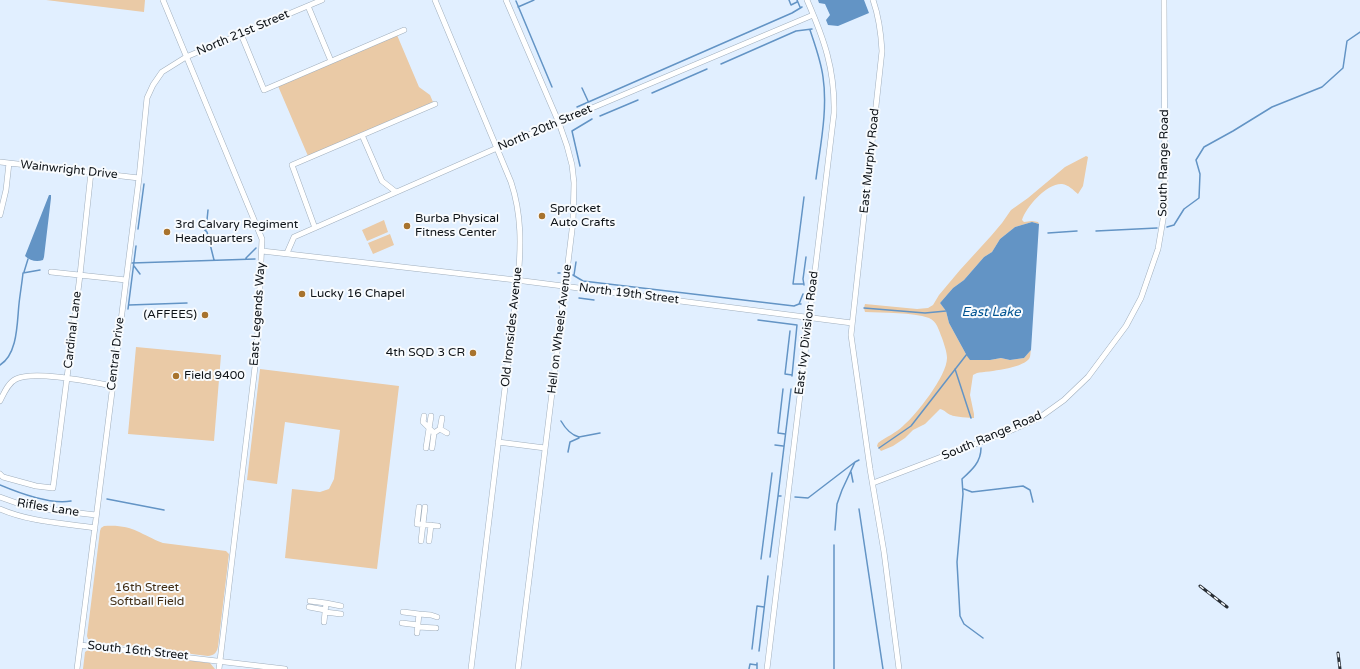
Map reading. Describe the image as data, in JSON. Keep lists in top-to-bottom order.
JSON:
{
  "streets": {
    "street": [
      "North 21st Street",
      "North 20th Street",
      "East Murphy Road",
      "South Range Road",
      "Wainwright Drive",
      "North 19th Street",
      "East Legends Way",
      "Old Ironsides Avenue",
      "Hell on Wheels Avenue",
      "Cardinal Lane",
      "East Ivy Division Road",
      "Central Drive",
      "Rifles Lane",
      "South 16th Street"
    ]
  },
  "crossings": [
    ["North 21st Street", "East Legends Way"],
    ["North 21st Street", "Central Drive"],
    ["North 20th Street", "North 19th Street"],
    ["North 20th Street", "Old Ironsides Avenue"],
    ["North 20th Street", "Hell on Wheels Avenue"],
    ["North 20th Street", "East Ivy Division Road"],
    ["East Murphy Road", "South Range Road"],
    ["East Murphy Road", "North 19th Street"],
    ["Wainwright Drive", "Cardinal Lane"],
    ["Wainwright Drive", "Central Drive"],
    ["North 19th Street", "East Legends Way"],
    ["North 19th Street", "Old Ironsides Avenue"],
    ["North 19th Street", "Hell on Wheels Avenue"],
    ["North 19th Street", "East Ivy Division Road"],
    ["East Legends Way", "Central Drive"],
    ["East Legends Way", "South 16th Street"],
    ["Central Drive", "Rifles Lane"],
    ["Central Drive", "South 16th Street"]
  ],
  "water": ["East Lake"],
  "parks": ["16th Street Softball Field"],
  "places": [
    "Sprocket Auto Crafts",
    "Burba Physical Fitness Center",
    "3rd Calvary Regiment Headquarters",
    "Lucky 16 Chapel",
    "(AFFEES)",
    "4th SQD 3 CR",
    "Field 9400"
  ]
}
